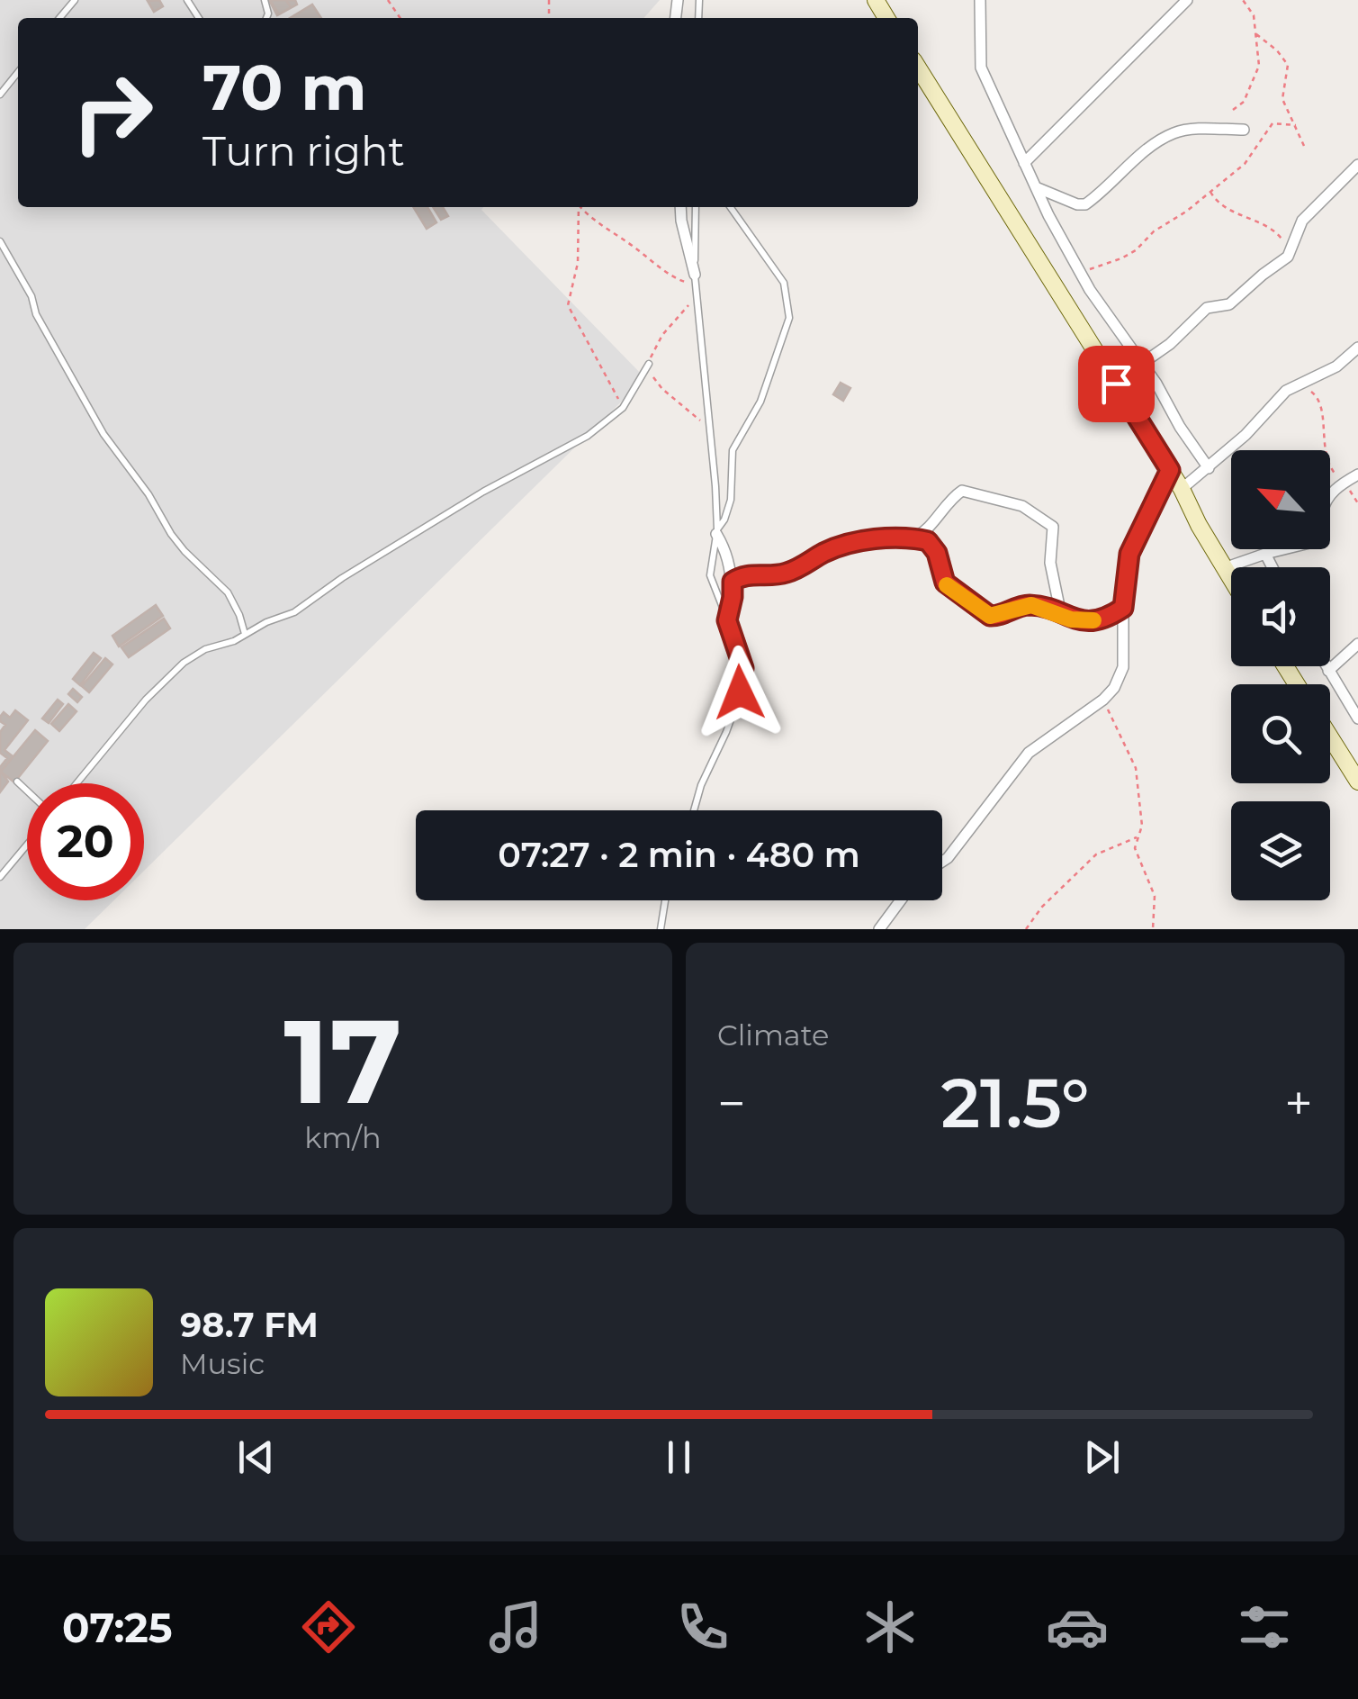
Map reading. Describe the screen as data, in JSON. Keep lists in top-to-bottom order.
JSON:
{
  "north": "top left",
  "page": {
    "turn": ["70 m", "Turn right"],
    "limit": "20",
    "trip": "07:27 · 2 min · 480 m",
    "tile": [
      ["17", "km/h"],
      "Climate"
    ],
    "heat": ["−", "21.5°", "+"],
    "song": ["98.7 FM", "Music"],
    "tabs": "07:25"
  }
}
